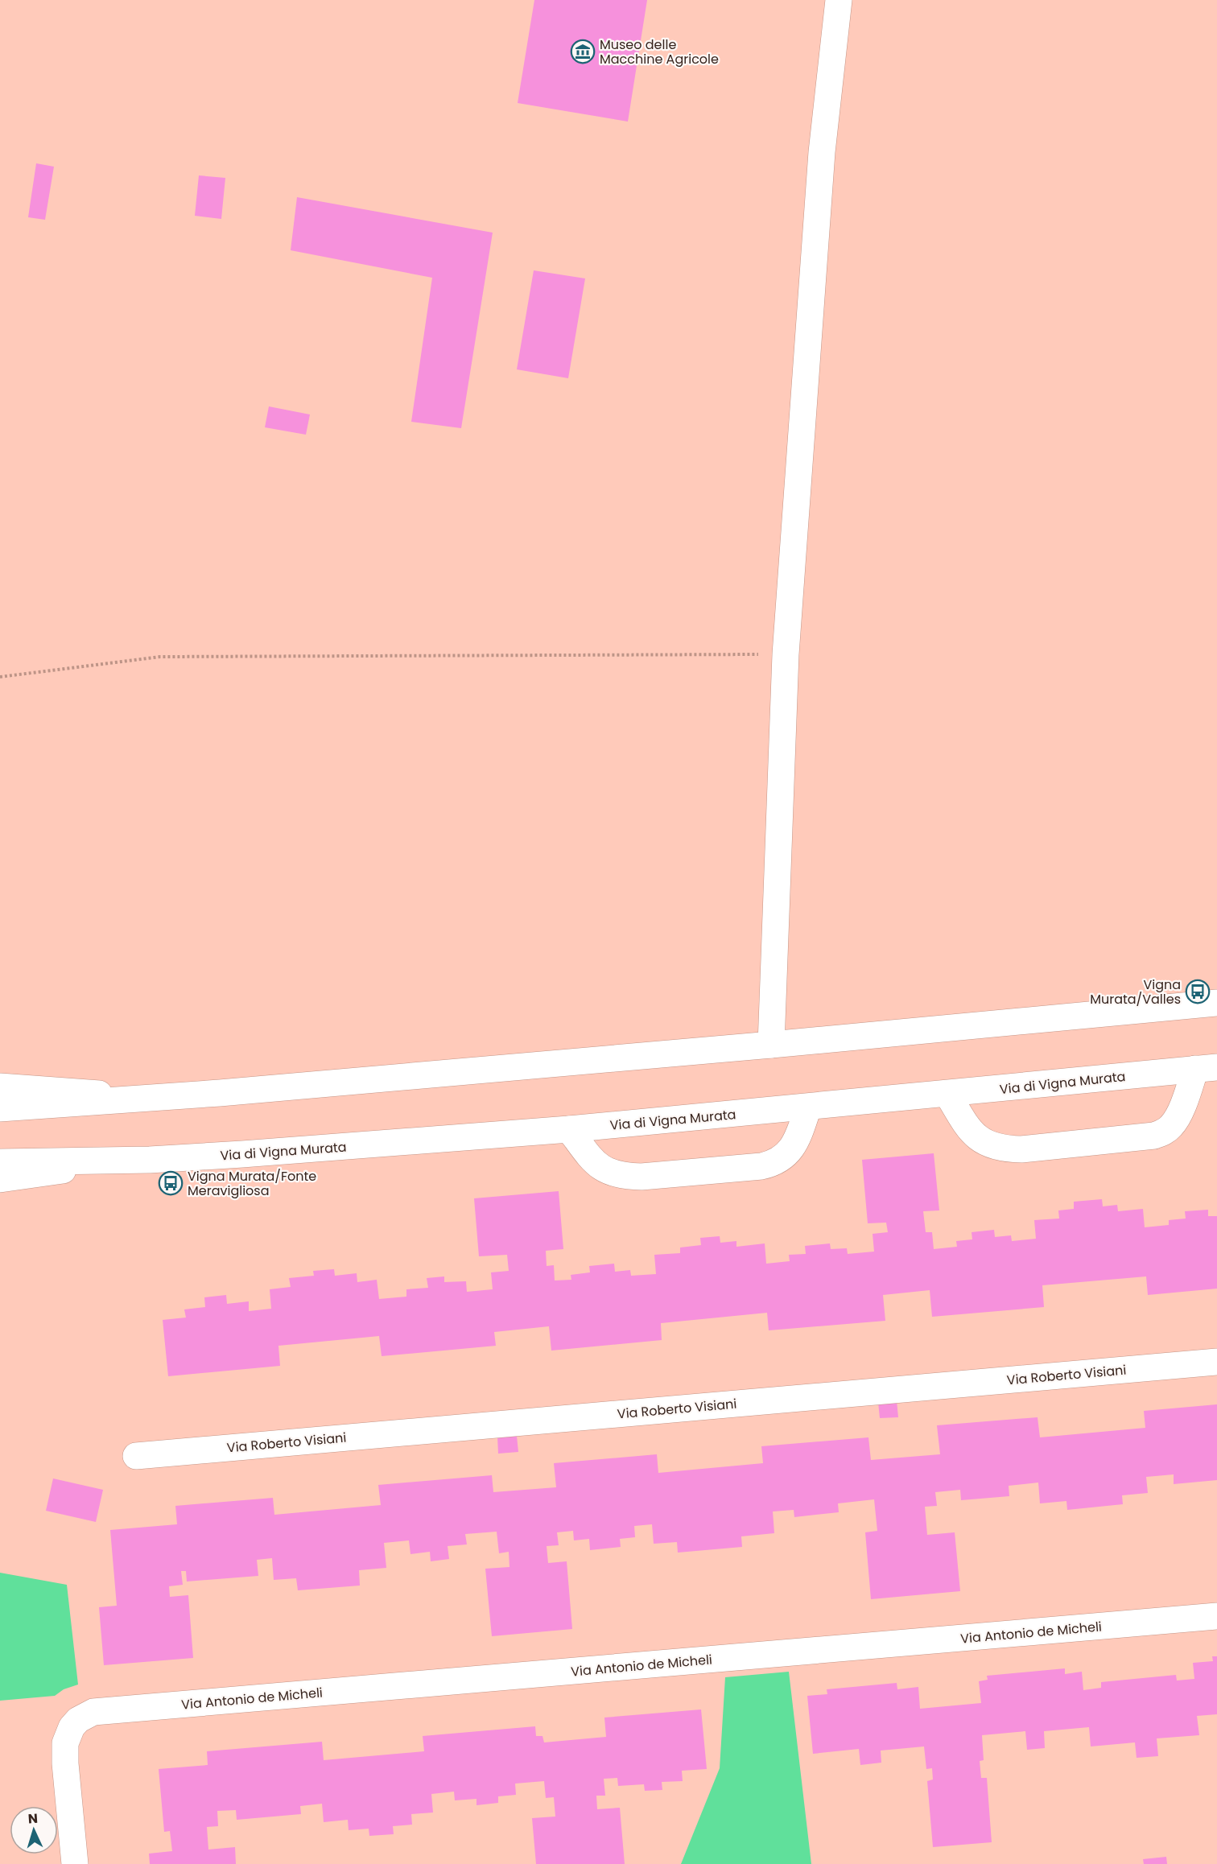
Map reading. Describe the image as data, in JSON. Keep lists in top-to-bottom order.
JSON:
{
  "streets": {
    "street": ["Via di Vigna Murata", "Via Roberto Visiani", "Via Antonio de Micheli"]
  },
  "places": {
    "museum": ["Museo delle Macchine Agricole"],
    "bus stop": ["Vigna Murata/Valles", "Vigna Murata/Fonte Meravigliosa"]
  },
  "north": "top"
}
